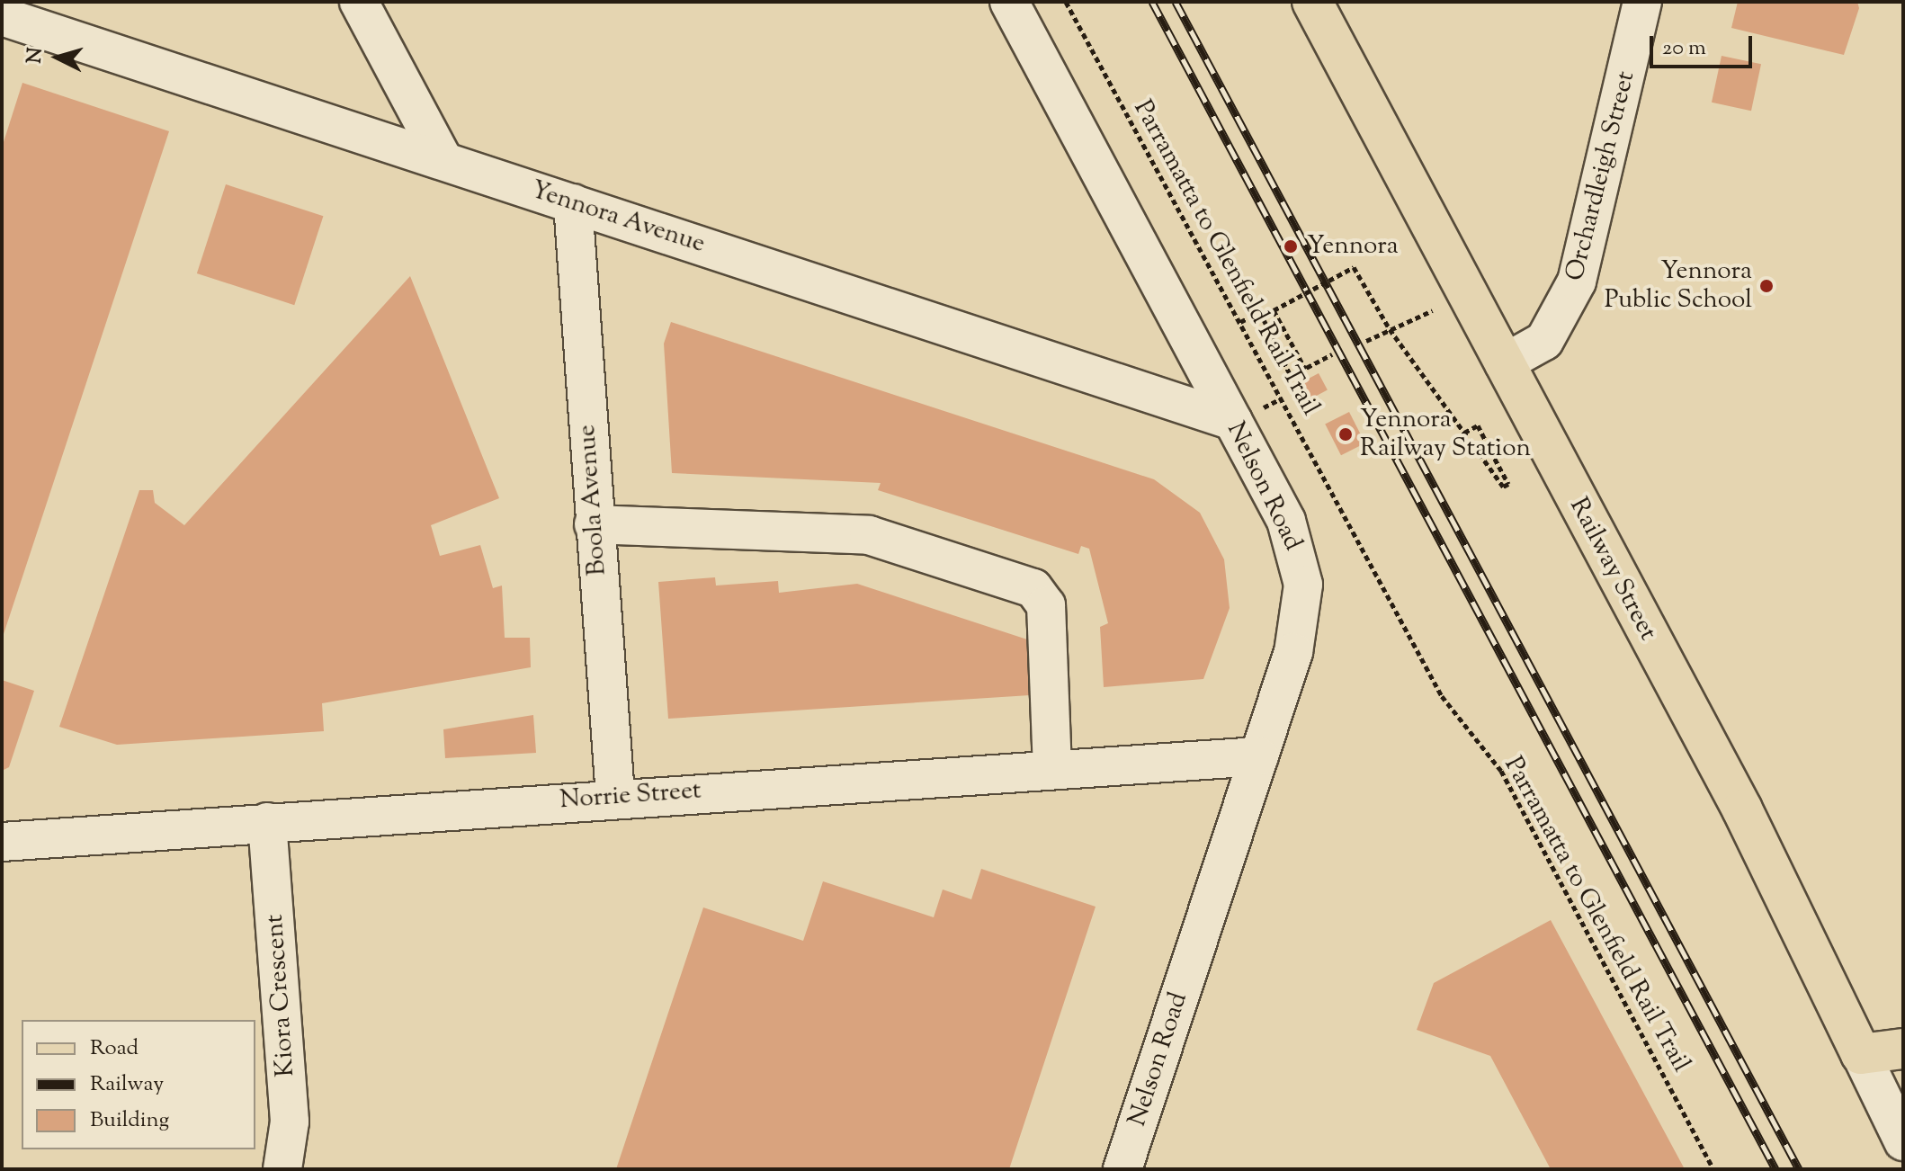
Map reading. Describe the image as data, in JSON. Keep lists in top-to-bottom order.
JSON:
{
  "streets": {
    "main road": ["Railway Street"],
    "street": [
      "Orchardleigh Street",
      "Yennora Avenue",
      "Nelson Road",
      "Boola Avenue",
      "Norrie Street",
      "Kiora Crescent"
    ],
    "path": ["Parramatta to Glenfield Rail Trail"]
  },
  "crossings": [
    ["Orchardleigh Street", "Railway Street"],
    ["Yennora Avenue", "Nelson Road"],
    ["Yennora Avenue", "Boola Avenue"],
    ["Nelson Road", "Norrie Street"],
    ["Boola Avenue", "Norrie Street"],
    ["Norrie Street", "Kiora Crescent"]
  ],
  "places": ["Yennora", "Yennora Public School", "Yennora Railway Station"],
  "legend": ["Road", "Railway", "Building"],
  "scale_bar": "20 m",
  "north": "left"
}
